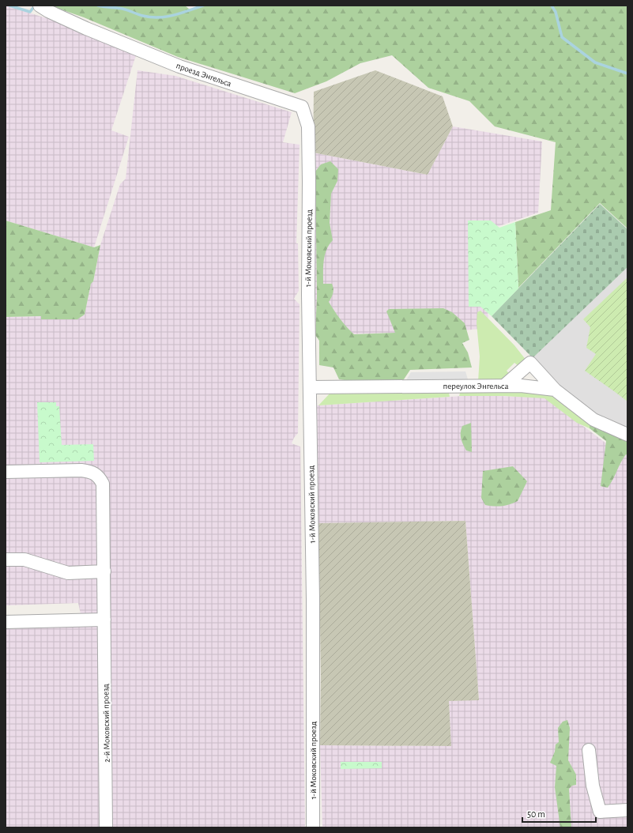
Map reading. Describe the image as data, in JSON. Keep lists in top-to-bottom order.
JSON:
{
  "streets": {
    "street": [
      "проезд Энгельса",
      "1-й Моковский проезд",
      "переулок Энгельса",
      "2-й Моковский проезд"
    ]
  },
  "crossings": [
    ["проезд Энгельса", "1-й Моковский проезд"],
    ["1-й Моковский проезд", "переулок Энгельса"]
  ],
  "scale_bar": "50 m"
}
